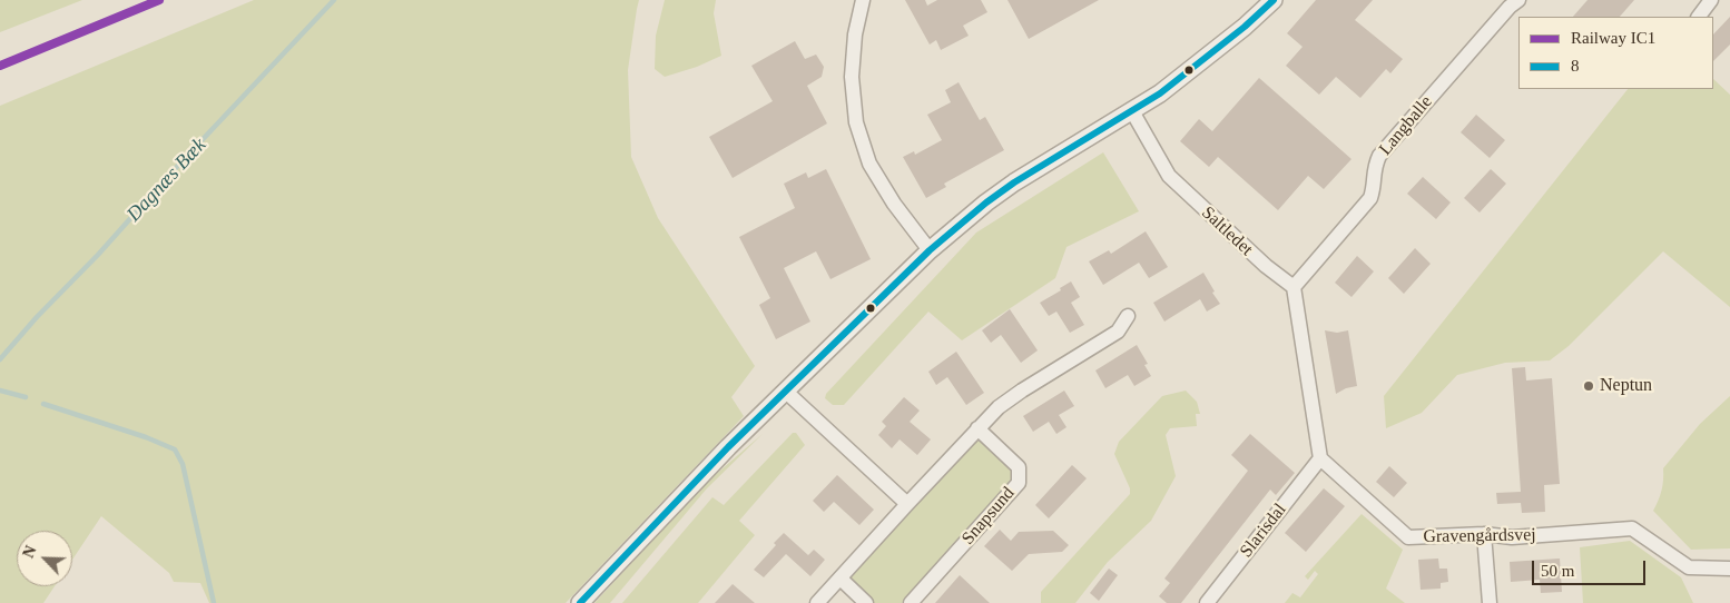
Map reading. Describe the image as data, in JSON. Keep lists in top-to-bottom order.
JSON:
{
  "streets": {
    "street": [
      "Langballe",
      "Saltledet",
      "Snapsund",
      "Slarisdal",
      "Gravengårdsvej"
    ]
  },
  "crossings": [
    ["Langballe", "Saltledet"],
    ["Slarisdal", "Gravengårdsvej"]
  ],
  "water": ["Dagnæs Bæk"],
  "places": ["Neptun"],
  "lines": ["rail line IC1", "transit line 8"],
  "legend": ["Railway IC1", "8"],
  "scale_bar": "50 m",
  "north": "top left"
}
